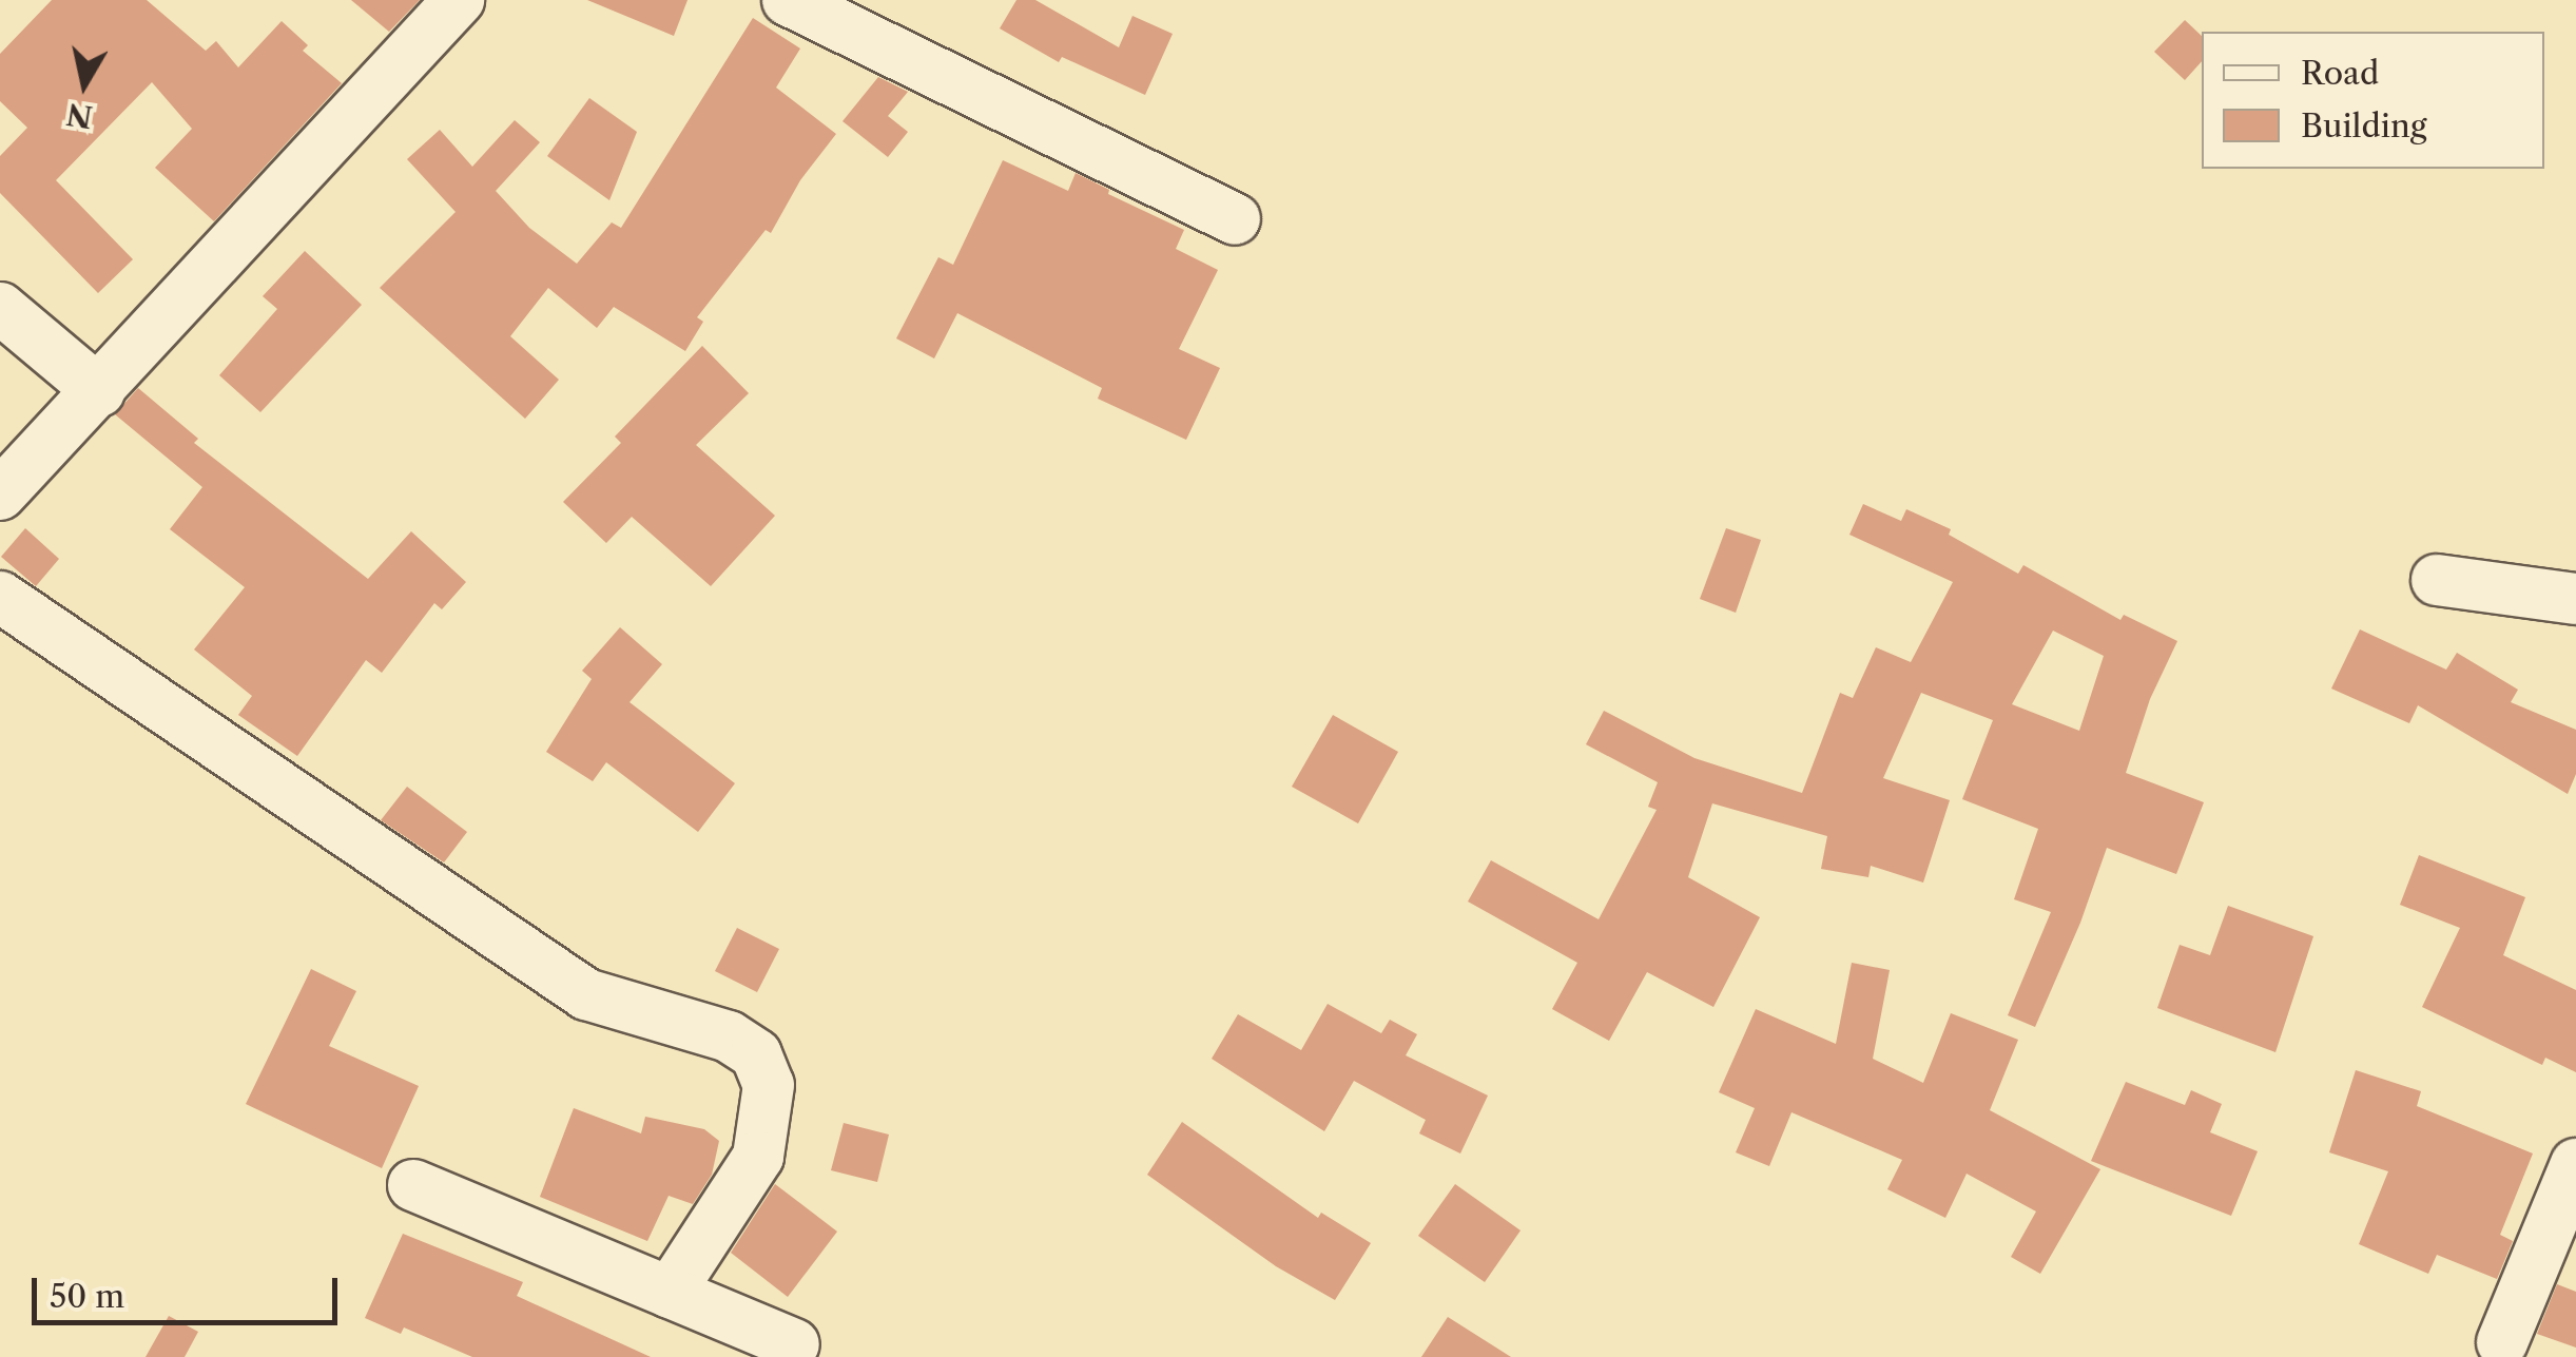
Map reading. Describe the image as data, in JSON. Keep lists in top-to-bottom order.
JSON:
{
  "legend": ["Road", "Building"],
  "scale_bar": "50 m",
  "north": "bottom"
}
